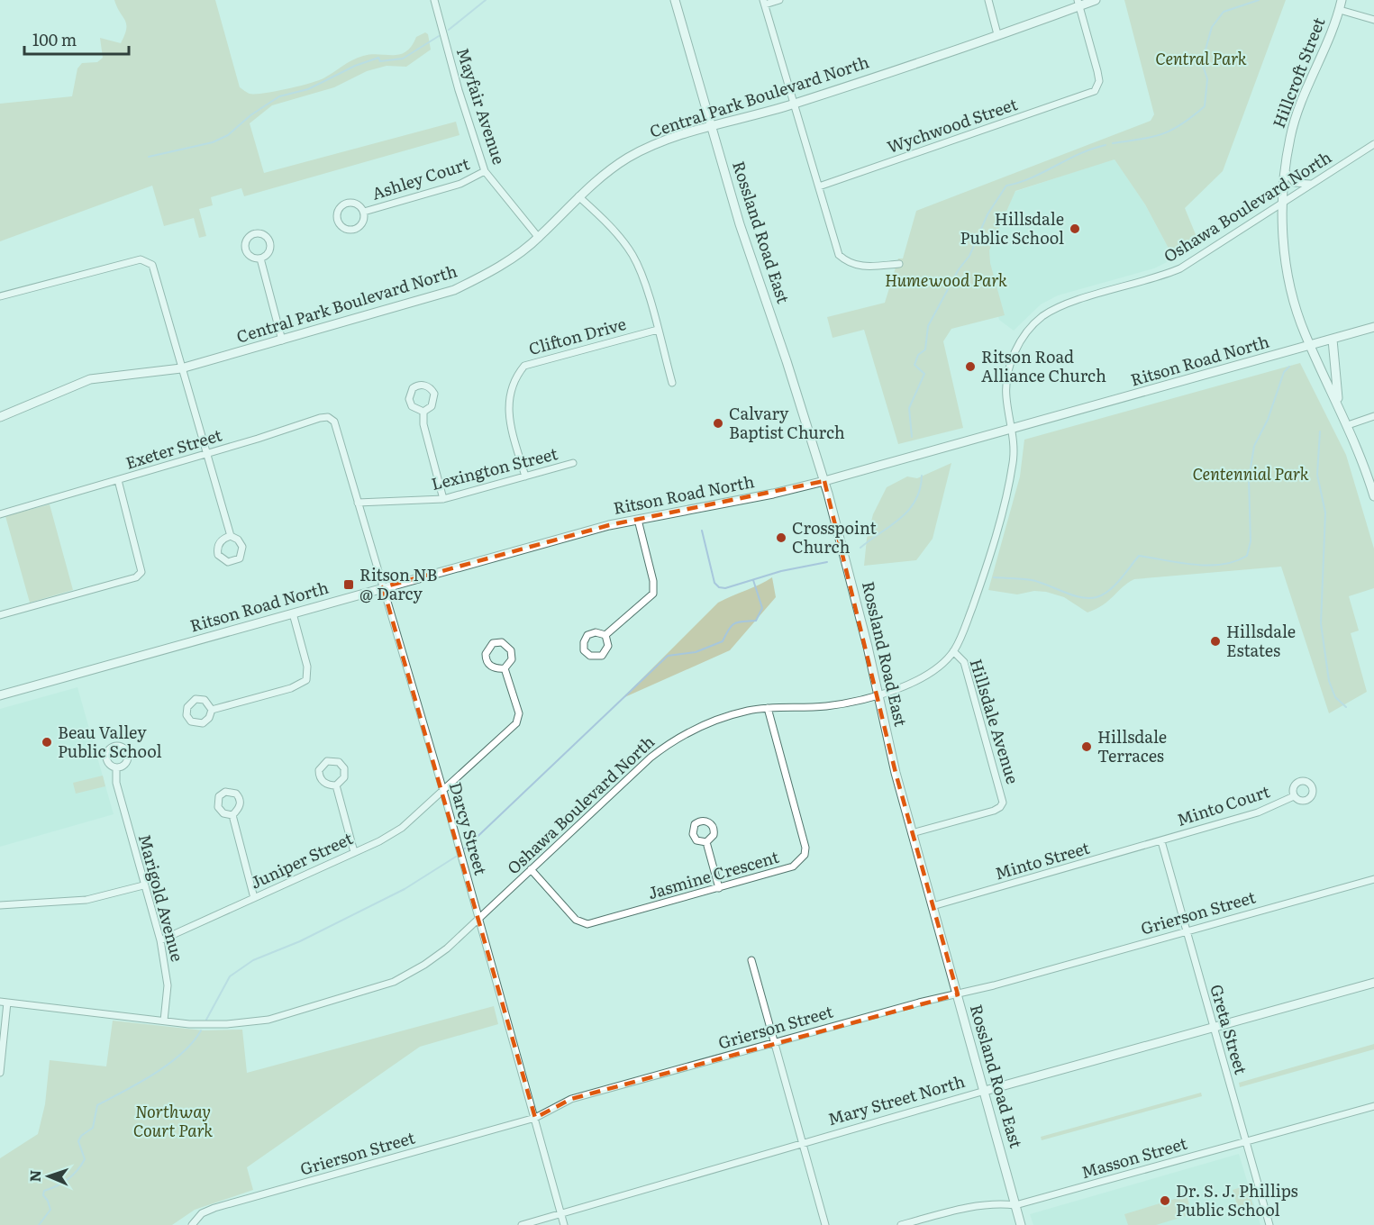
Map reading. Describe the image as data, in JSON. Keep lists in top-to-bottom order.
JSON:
{
  "streets": {
    "main road": [
      "Hillcroft Street",
      "Central Park Boulevard North",
      "Rossland Road East",
      "Ritson Road North",
      "Mary Street North"
    ],
    "street": [
      "Mayfair Avenue",
      "Wychwood Street",
      "Ashley Court",
      "Oshawa Boulevard North",
      "Clifton Drive",
      "Exeter Street",
      "Lexington Street",
      "Hillsdale Avenue",
      "Minto Court",
      "Darcy Street",
      "Juniper Street",
      "Minto Street",
      "Jasmine Crescent",
      "Marigold Avenue",
      "Grierson Street",
      "Greta Street",
      "Masson Street"
    ]
  },
  "crossings": [
    ["Hillcroft Street", "Oshawa Boulevard North"],
    ["Hillcroft Street", "Ritson Road North"],
    ["Central Park Boulevard North", "Mayfair Avenue"],
    ["Central Park Boulevard North", "Wychwood Street"],
    ["Central Park Boulevard North", "Rossland Road East"],
    ["Mayfair Avenue", "Ashley Court"],
    ["Oshawa Boulevard North", "Rossland Road East"],
    ["Oshawa Boulevard North", "Ritson Road North"],
    ["Oshawa Boulevard North", "Hillsdale Avenue"],
    ["Oshawa Boulevard North", "Darcy Street"],
    ["Oshawa Boulevard North", "Jasmine Crescent"],
    ["Oshawa Boulevard North", "Marigold Avenue"],
    ["Rossland Road East", "Ritson Road North"],
    ["Rossland Road East", "Hillsdale Avenue"],
    ["Rossland Road East", "Minto Street"],
    ["Rossland Road East", "Grierson Street"],
    ["Rossland Road East", "Mary Street North"],
    ["Rossland Road East", "Masson Street"],
    ["Clifton Drive", "Lexington Street"],
    ["Ritson Road North", "Darcy Street"],
    ["Exeter Street", "Darcy Street"],
    ["Lexington Street", "Darcy Street"],
    ["Minto Court", "Minto Street"],
    ["Minto Court", "Greta Street"],
    ["Darcy Street", "Juniper Street"],
    ["Darcy Street", "Grierson Street"],
    ["Darcy Street", "Mary Street North"],
    ["Juniper Street", "Marigold Avenue"],
    ["Minto Street", "Greta Street"],
    ["Grierson Street", "Greta Street"],
    ["Greta Street", "Mary Street North"],
    ["Greta Street", "Masson Street"]
  ],
  "parks": [
    "Central Park",
    "Humewood Park",
    "Centennial Park",
    "Northway Court Park"
  ],
  "places": {
    "other": [
      "Hillsdale Public School",
      "Ritson Road Alliance Church",
      "Calvary Baptist Church",
      "Crosspoint Church",
      "Hillsdale Estates",
      "Beau Valley Public School",
      "Hillsdale Terraces",
      "Dr. S. J. Phillips Public School"
    ],
    "transit": ["Ritson NB @ Darcy"]
  },
  "scale_bar": "100 m",
  "north": "left"
}
